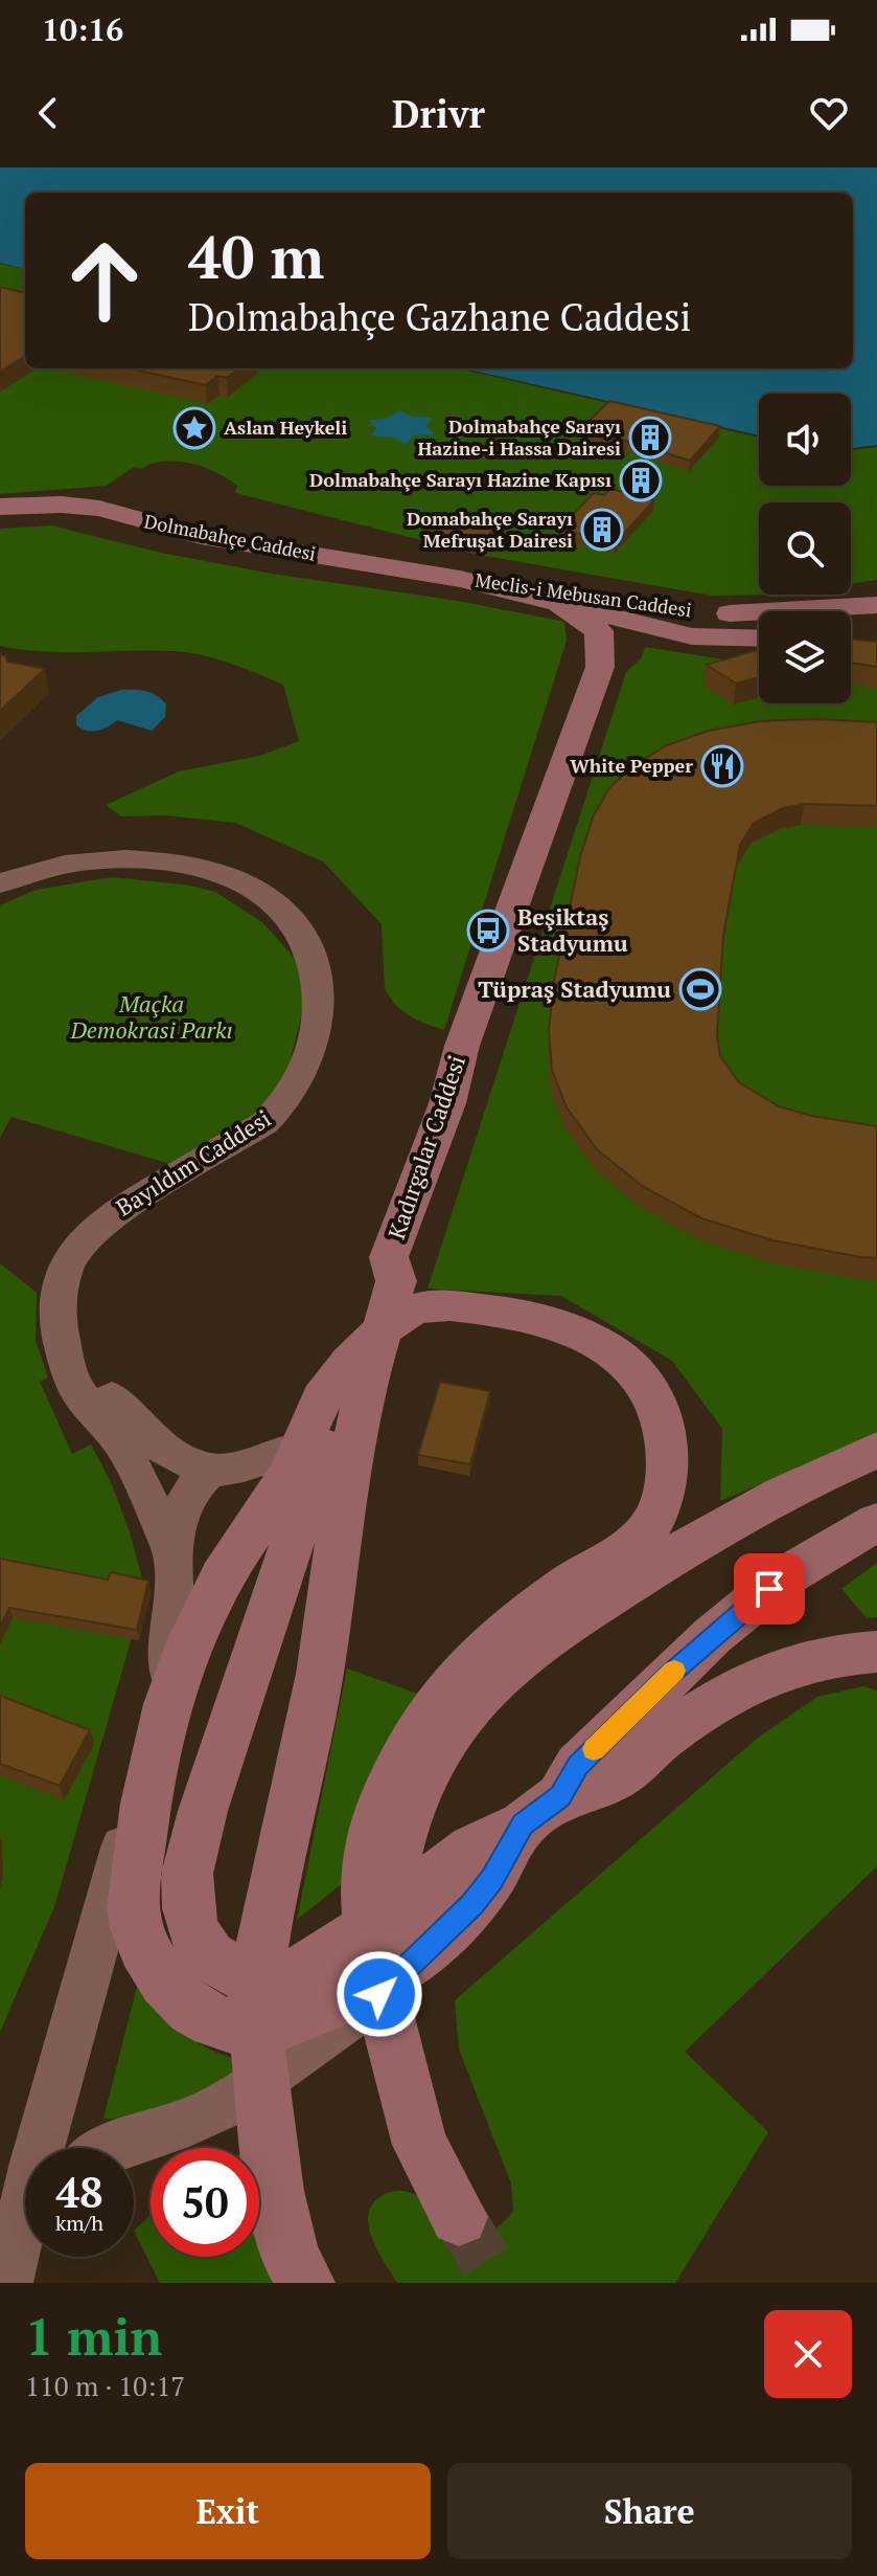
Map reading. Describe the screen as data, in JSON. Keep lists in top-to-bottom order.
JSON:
{
  "streets": {
    "main road": [
      "Dolmabahçe Caddesi",
      "Meclis-i Mebusan Caddesi",
      "Kadırgalar Caddesi",
      "Bayıldım Caddesi"
    ]
  },
  "crossings": [
    ["Dolmabahçe Caddesi", "Meclis-i Mebusan Caddesi"],
    ["Meclis-i Mebusan Caddesi", "Kadırgalar Caddesi"],
    ["Kadırgalar Caddesi", "Bayıldım Caddesi"]
  ],
  "parks": ["Maçka Demokrasi Parkı"],
  "places": {
    "place": ["Aslan Heykeli"],
    "building": ["Dolmabahçe Sarayı Hazine-i Hassa Dairesi", "Dolmabahçe Sarayı Hazine Kapısı", "Domabahçe Sarayı Mefruşat Dairesi"],
    "restaurant": ["White Pepper"],
    "bus stop": ["Beşiktaş Stadyumu"],
    "sports": ["Tüpraş Stadyumu"]
  },
  "page": {
    "status": "10:16",
    "header": "Drivr",
    "turn": ["40 m", "Dolmabahçe Gazhane Caddesi"],
    "speed": "48 km/h",
    "limit": "50",
    "heading": ["1 min", "110 m · 10:17"],
    "buttons": ["Exit", "Share"]
  }
}
